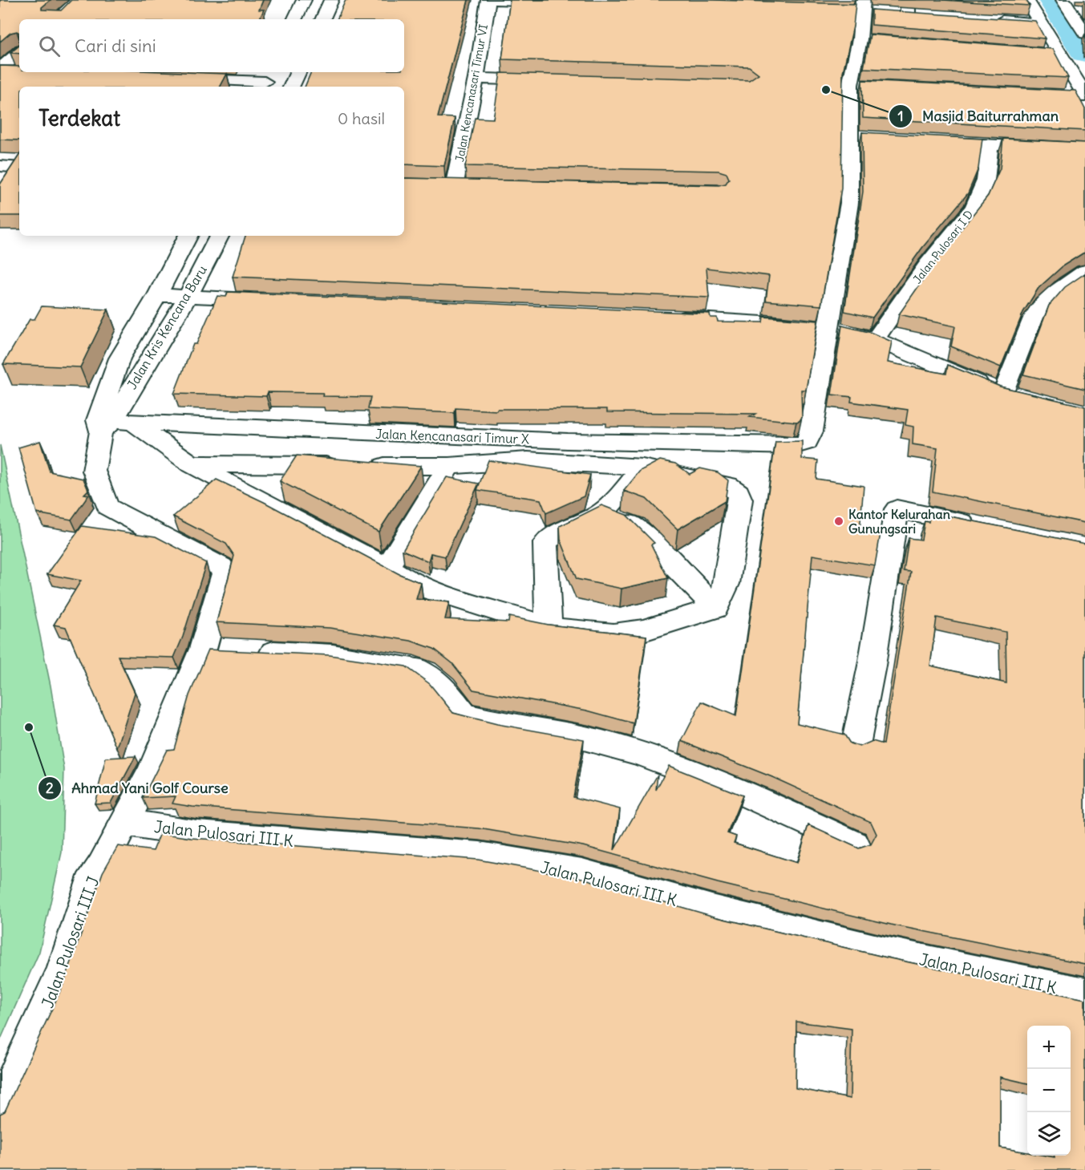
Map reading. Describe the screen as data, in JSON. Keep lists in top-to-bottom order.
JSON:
{
  "streets": {
    "street": [
      "Jalan Kencanasari Timur VI",
      "Jalan Pulosari I D",
      "Jalan Kris Kencana Baru",
      "Jalan Kencanasari Timur X",
      "Jalan Pulosari III K",
      "Jalan Pulosari III J"
    ]
  },
  "crossings": [
    ["Jalan Kris Kencana Baru", "Jalan Kencanasari Timur X"],
    ["Jalan Pulosari III K", "Jalan Pulosari III J"]
  ],
  "places": ["Masjid Baiturrahman", "Kantor Kelurahan Gunungsari", "Ahmad Yani Golf Course"],
  "page": {
    "search": "Cari di sini",
    "heading": ["Terdekat", "0 hasil"],
    "map_buttons": ["+", "−"]
  }
}
